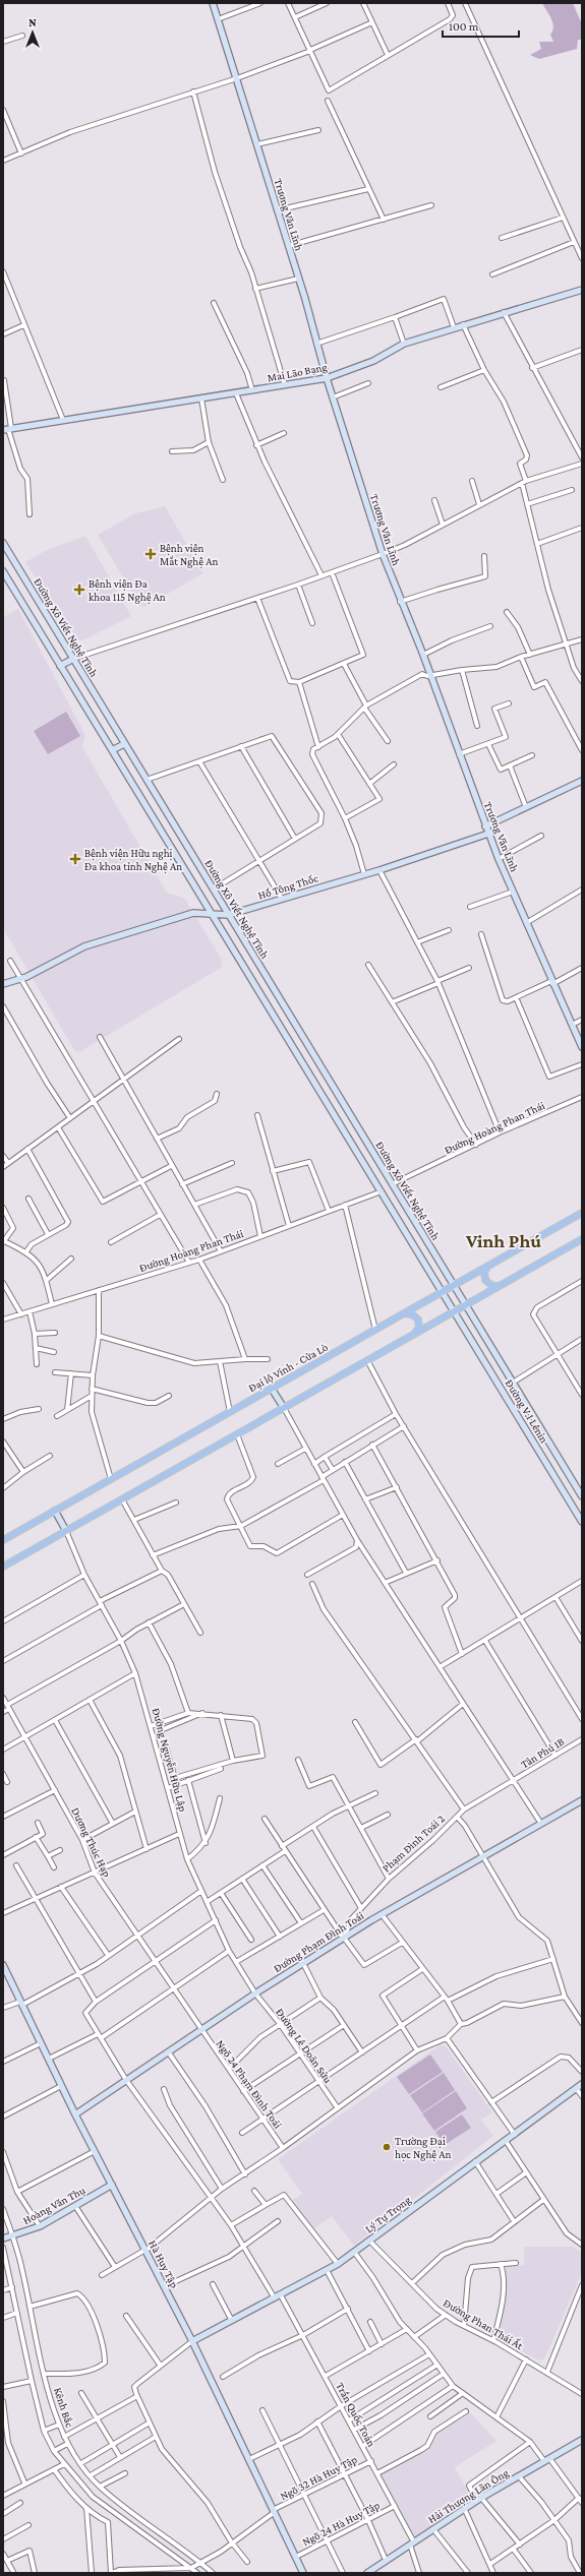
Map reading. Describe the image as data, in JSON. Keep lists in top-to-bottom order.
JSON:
{
  "streets": {
    "main road": ["Đại lộ Vinh - Cửa Lò"],
    "street": [
      "Trương Văn Lĩnh",
      "Mai Lão Bạng",
      "Đường Xô Viết Nghệ Tĩnh",
      "Hồ Tông Thốc",
      "Đường Hoàng Phan Thái",
      "Đường V.I Lênin",
      "Tân Phú 1B",
      "Đường Nguyễn Hữu Lập",
      "Dương Thúc Hạp",
      "Phạm Đình Toái 2",
      "Đường Phạm Đình Toái",
      "Đường Lê Doãn Sửu",
      "Ngõ 24 Phạm Đình Toái",
      "Hoàng Văn Thụ",
      "Lý Tự Trọng",
      "Hà Huy Tập",
      "Đường Phan Thái Ất",
      "Kênh Bắc",
      "Trần Quốc Toản",
      "Ngõ 32 Hà Huy Tập",
      "Hải Thượng Lãn Ông",
      "Ngõ 24 Hà Huy Tập"
    ]
  },
  "crossings": [
    ["Trương Văn Lĩnh", "Mai Lão Bạng"],
    ["Trương Văn Lĩnh", "Hồ Tông Thốc"],
    ["Đường Xô Viết Nghệ Tĩnh", "Hồ Tông Thốc"],
    ["Đường Xô Viết Nghệ Tĩnh", "Đường Hoàng Phan Thái"],
    ["Đường Xô Viết Nghệ Tĩnh", "Đại lộ Vinh - Cửa Lò"],
    ["Đường Xô Viết Nghệ Tĩnh", "Đường V.I Lênin"],
    ["Tân Phú 1B", "Phạm Đình Toái 2"],
    ["Đường Nguyễn Hữu Lập", "Đường Phạm Đình Toái"],
    ["Đường Nguyễn Hữu Lập", "Đường Lê Doãn Sửu"],
    ["Dương Thúc Hạp", "Đường Phạm Đình Toái"],
    ["Dương Thúc Hạp", "Ngõ 24 Phạm Đình Toái"],
    ["Phạm Đình Toái 2", "Đường Phạm Đình Toái"],
    ["Đường Phạm Đình Toái", "Đường Lê Doãn Sửu"],
    ["Đường Phạm Đình Toái", "Ngõ 24 Phạm Đình Toái"],
    ["Đường Phạm Đình Toái", "Hà Huy Tập"],
    ["Hoàng Văn Thụ", "Hà Huy Tập"],
    ["Hoàng Văn Thụ", "Kênh Bắc"],
    ["Lý Tự Trọng", "Hà Huy Tập"],
    ["Lý Tự Trọng", "Đường Phan Thái Ất"],
    ["Lý Tự Trọng", "Trần Quốc Toản"],
    ["Hà Huy Tập", "Ngõ 32 Hà Huy Tập"],
    ["Hà Huy Tập", "Ngõ 24 Hà Huy Tập"],
    ["Kênh Bắc", "Ngõ 32 Hà Huy Tập"],
    ["Trần Quốc Toản", "Ngõ 32 Hà Huy Tập"],
    ["Trần Quốc Toản", "Hải Thượng Lãn Ông"],
    ["Trần Quốc Toản", "Ngõ 24 Hà Huy Tập"]
  ],
  "districts": ["Vinh Phú"],
  "places": {
    "health": ["Bệnh viện Mắt Nghệ An", "Bệnh viện Đa khoa 115 Nghệ An", "Bệnh viện Hữu nghị Đa khoa tỉnh Nghệ An"],
    "other": ["Trường Đại học Nghệ An"]
  },
  "scale_bar": "100 m",
  "north": "top"
}
